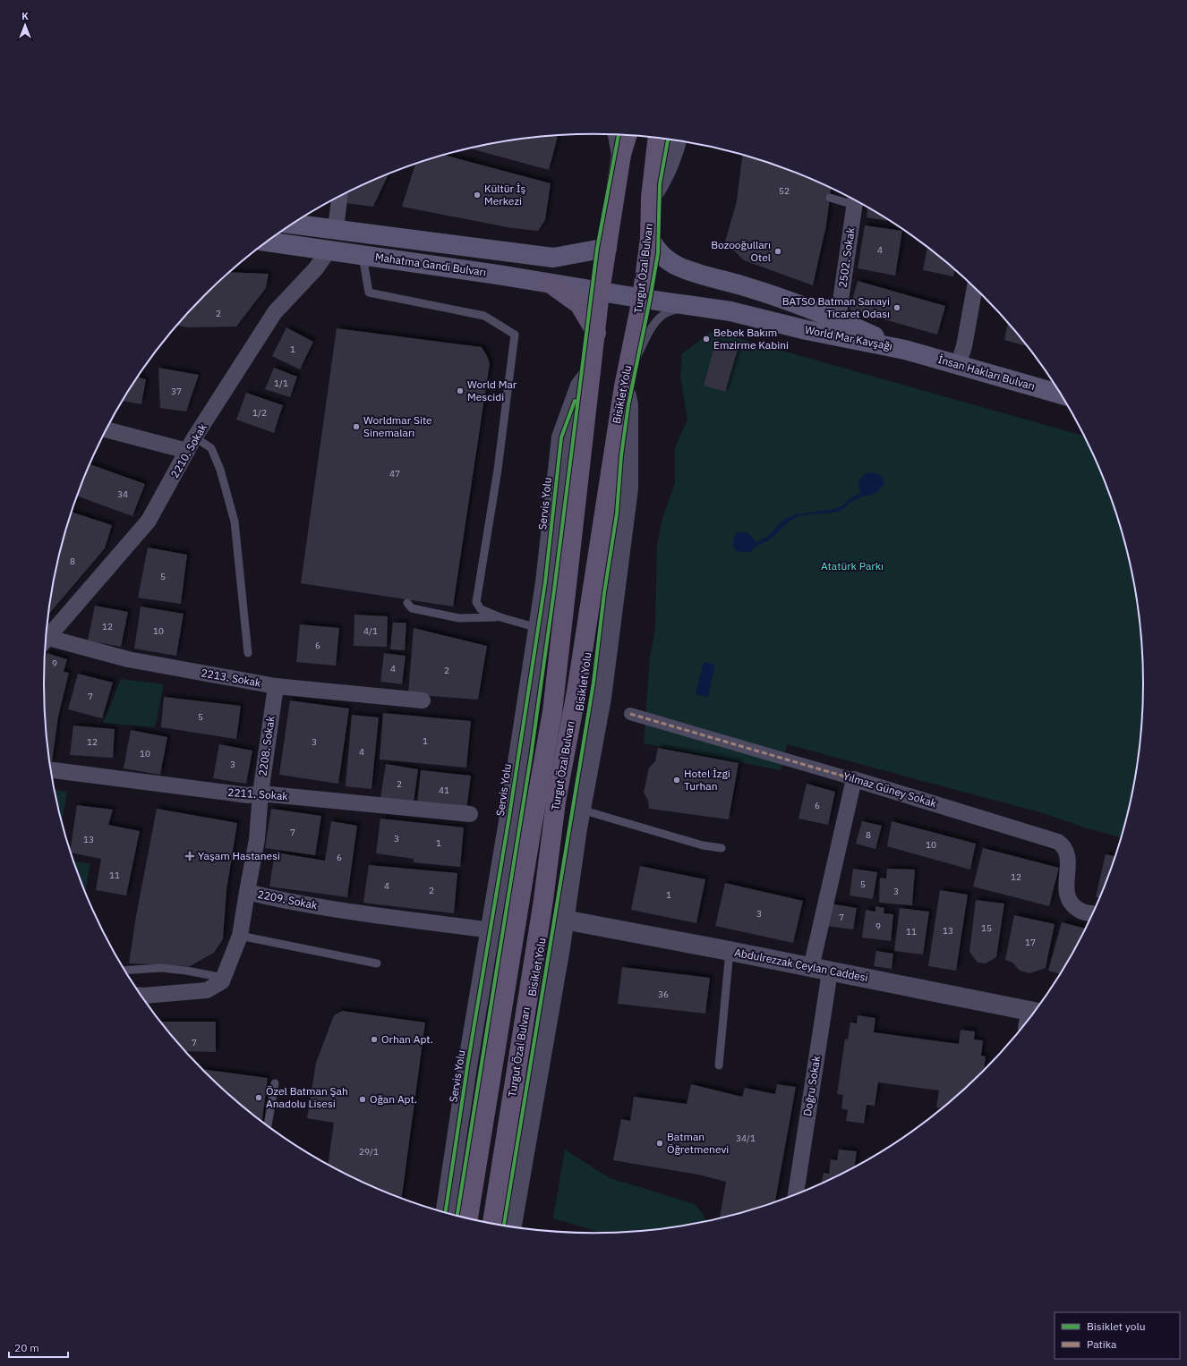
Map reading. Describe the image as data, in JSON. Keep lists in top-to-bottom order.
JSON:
{
  "streets": {
    "main road": [
      "Mahatma Gandi Bulvarı",
      "Turgut Özal Bulvarı",
      "World Mar Kavşağı",
      "İnsan Hakları Bulvarı"
    ],
    "street": [
      "2502. Sokak",
      "2210. Sokak",
      "Servis Yolu",
      "2213. Sokak",
      "2208. Sokak",
      "Yılmaz Güney Sokak",
      "2211. Sokak",
      "2209. Sokak",
      "Abdulrezzak Ceylan Caddesi",
      "Doğru Sokak"
    ],
    "cycle path": ["Bisiklet Yolu"]
  },
  "crossings": [
    ["2502. Sokak", "World Mar Kavşağı"],
    ["Mahatma Gandi Bulvarı", "Turgut Özal Bulvarı"],
    ["Mahatma Gandi Bulvarı", "World Mar Kavşağı"],
    ["Mahatma Gandi Bulvarı", "2210. Sokak"],
    ["Turgut Özal Bulvarı", "World Mar Kavşağı"],
    ["Turgut Özal Bulvarı", "Servis Yolu"],
    ["World Mar Kavşağı", "İnsan Hakları Bulvarı"],
    ["Servis Yolu", "2209. Sokak"],
    ["2213. Sokak", "2208. Sokak"],
    ["2208. Sokak", "2211. Sokak"],
    ["2208. Sokak", "2209. Sokak"],
    ["Abdulrezzak Ceylan Caddesi", "Doğru Sokak"]
  ],
  "parks": ["Atatürk Parkı"],
  "places": {
    "other": [
      "Kültür İş Merkezi",
      "Bozooğulları Otel",
      "BATSO Batman Sanayi Ticaret Odası",
      "Bebek Bakım Emzirme Kabini",
      "World Mar Mescidi",
      "Worldmar Site Sinemaları",
      "Hotel İzgi Turhan",
      "Orhan Apt.",
      "Özel Batman Şah Anadolu Lisesi",
      "Oğan Apt.",
      "Batman Öğretmenevi"
    ],
    "health": ["Yaşam Hastanesi"]
  },
  "house_numbers": [
    "52",
    "4",
    "2",
    "1",
    "1/1",
    "37",
    "1/2",
    "47",
    "34",
    "8",
    "5",
    "12",
    "10",
    "4/1",
    "6",
    "9",
    "4",
    "2",
    "7",
    "5",
    "1",
    "12",
    "3",
    "4",
    "10",
    "3",
    "2",
    "41",
    "6",
    "7",
    "8",
    "3",
    "13",
    "1",
    "10",
    "6",
    "11",
    "12",
    "5",
    "4",
    "2",
    "3",
    "1",
    "3",
    "7",
    "9",
    "15",
    "13",
    "11",
    "17",
    "36",
    "7",
    "34/1",
    "29/1"
  ],
  "legend": ["Bisiklet yolu", "Patika"],
  "scale_bar": "20 m",
  "north": "top"
}
